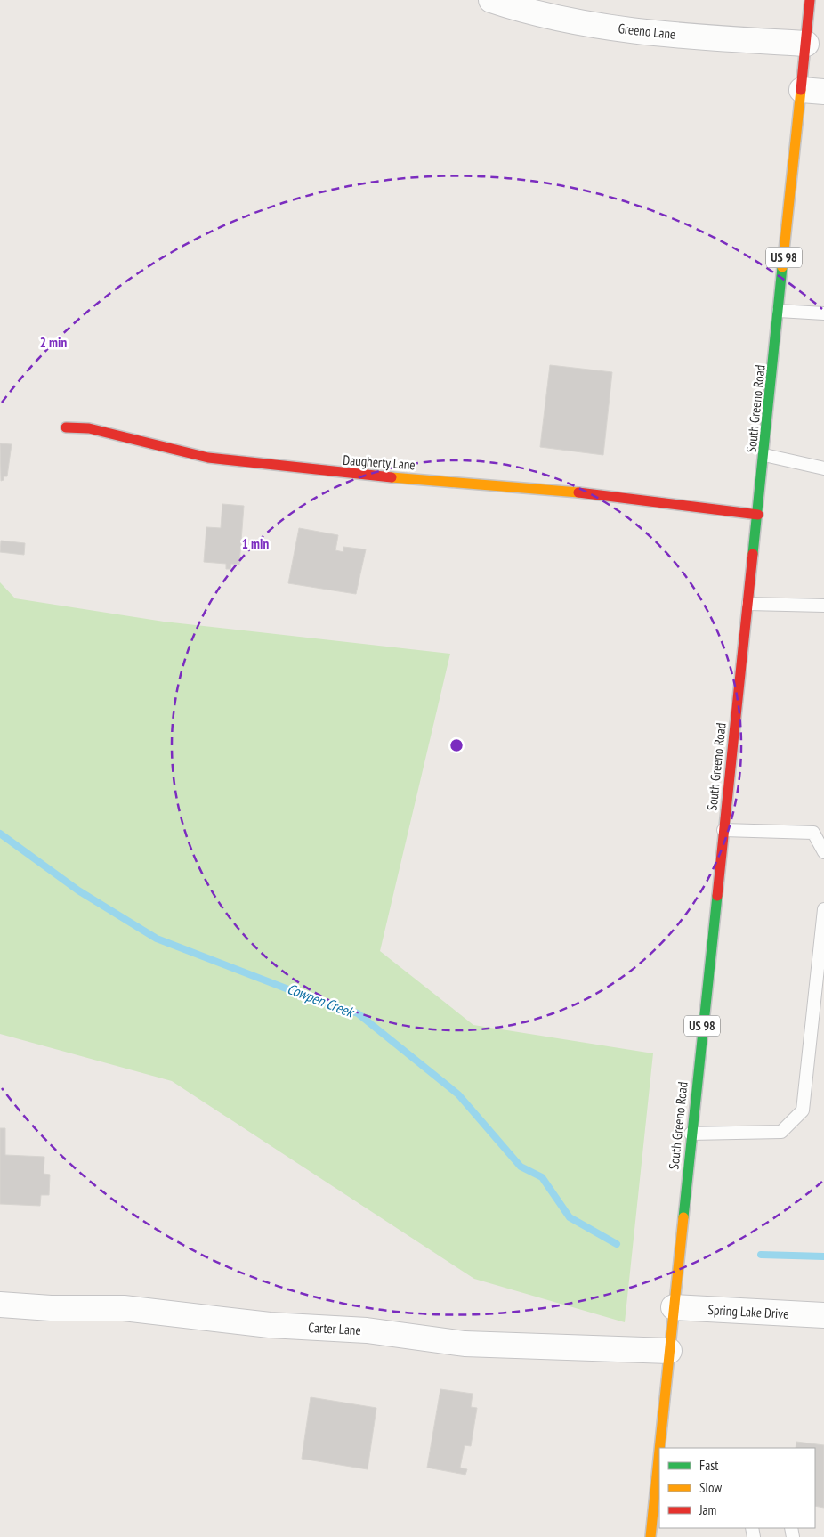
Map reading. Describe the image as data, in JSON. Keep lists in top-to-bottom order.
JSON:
{
  "streets": {
    "main road": ["US 98", "South Greeno Road", "Daugherty Lane"],
    "street": ["Greeno Lane", "Spring Lake Drive", "Carter Lane"]
  },
  "crossings": [
    ["Greeno Lane", "South Greeno Road"],
    ["South Greeno Road", "Daugherty Lane"],
    ["South Greeno Road", "Spring Lake Drive"],
    ["South Greeno Road", "Carter Lane"]
  ],
  "water": ["Cowpen Creek"],
  "legend": ["Fast", "Slow", "Jam"],
  "rings": ["2 min", "1 min"]
}
